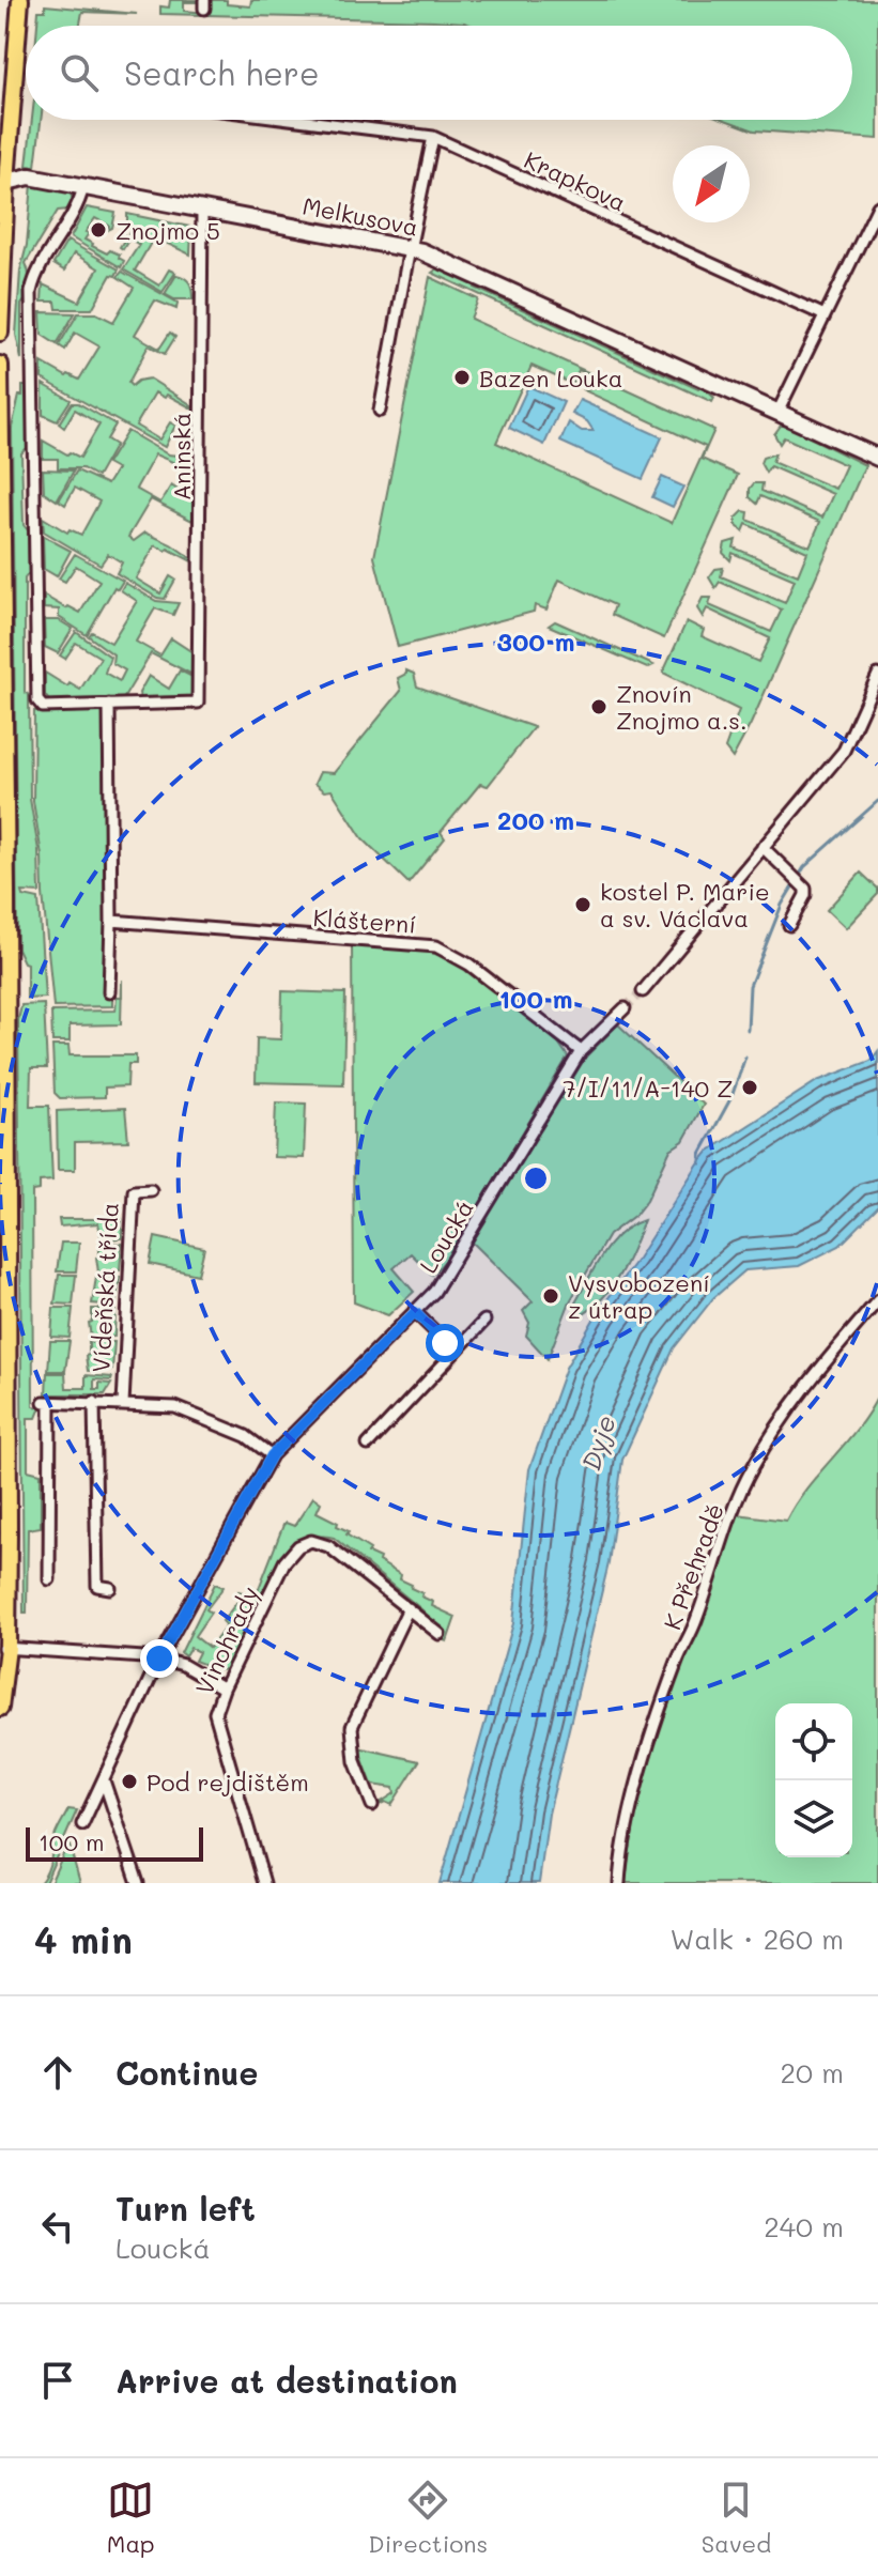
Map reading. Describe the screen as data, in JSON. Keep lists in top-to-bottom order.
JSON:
{
  "streets": {
    "street": [
      "Krapkova",
      "Melkusova",
      "Aninská",
      "Klášterní",
      "Loucká",
      "Vídeňská třída",
      "K Přehradě",
      "Vinohrady"
    ]
  },
  "crossings": [
    ["Melkusova", "Aninská"],
    ["Klášterní", "Loucká"]
  ],
  "water": ["Dyje"],
  "places": [
    "Znojmo 5",
    "Bazen Louka",
    "Znovín Znojmo a.s.",
    "kostel P. Marie a sv. Václava",
    "7/I/11/A-140 Z",
    "Vysvobození z útrap",
    "Pod rejdištěm"
  ],
  "scale_bar": "100 m",
  "north": "bottom left",
  "page": {
    "search": "Search here",
    "scale": "100 m",
    "heading": ["4 min", "Walk · 260 m"],
    "list": [
      ["Continue", "20 m"],
      ["Turn left", "Loucká", "240 m"],
      "Arrive at destination"
    ],
    "nav": ["Map", "Directions", "Saved"]
  },
  "rings": ["300 m", "200 m", "100 m"]
}
